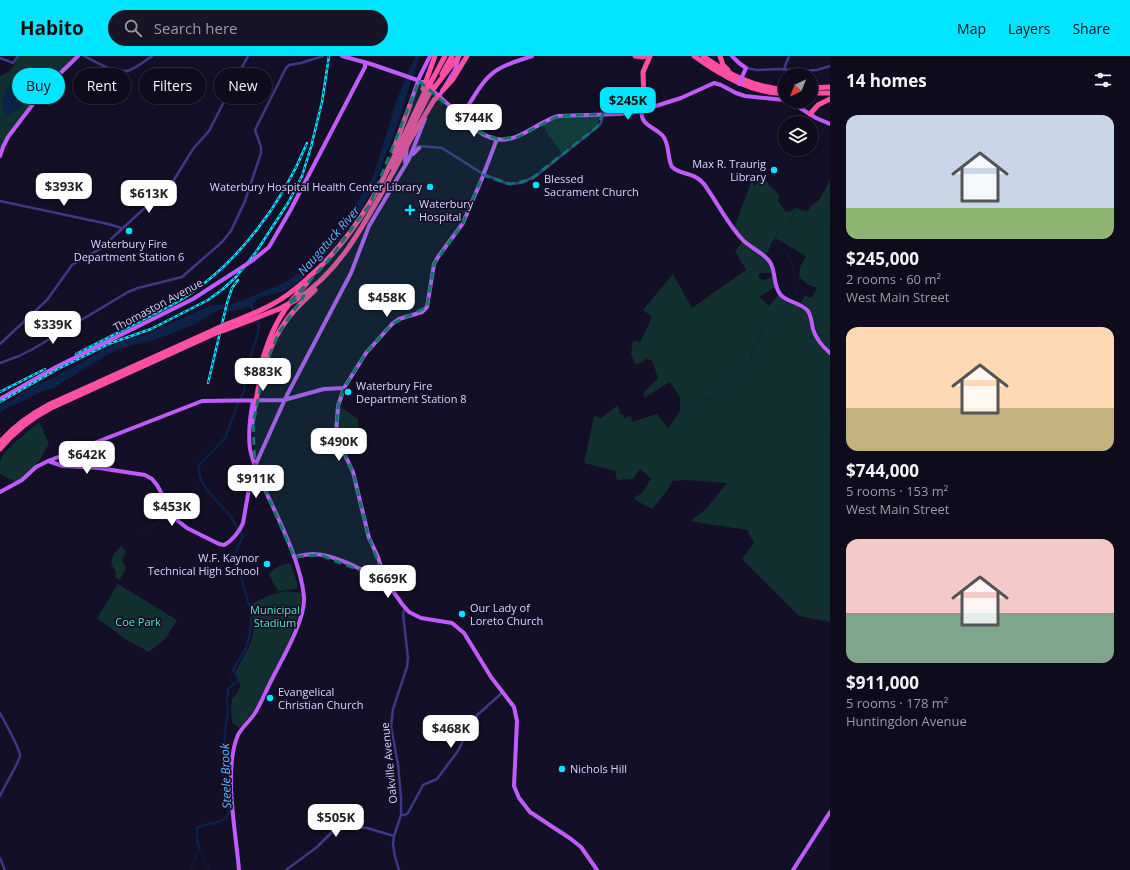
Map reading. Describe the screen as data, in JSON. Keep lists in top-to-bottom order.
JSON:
{
  "streets": {
    "main road": ["Thomaston Avenue"],
    "street": ["Oakville Avenue"]
  },
  "water": ["Naugatuck River", "Steele Brook"],
  "parks": ["Municipal Stadium", "Coe Park"],
  "places": {
    "other": [
      "Max R. Traurig Library",
      "Blessed Sacrament Church",
      "Waterbury Hospital Health Center Library",
      "Waterbury Fire Department Station 6",
      "Waterbury Fire Department Station 8",
      "W.F. Kaynor Technical High School",
      "Our Lady of Loreto Church",
      "Evangelical Christian Church",
      "Nichols Hill"
    ],
    "health": ["Waterbury Hospital"]
  },
  "north": "bottom left",
  "page": {
    "header": "Habito",
    "search": "Search here",
    "nav": ["Map", "Layers", "Share"],
    "heading": "14 homes",
    "chip": [
      "Buy",
      "Rent",
      "Filters",
      "New"
    ],
    "price": [
      "$245K",
      "$744K",
      "$393K",
      "$613K",
      "$458K",
      "$339K",
      "$883K",
      "$490K",
      "$642K",
      "$911K",
      "$453K",
      "$669K",
      "$468K",
      "$505K"
    ],
    "list": [
      {
        "name": "$245,000",
        "note": "2 rooms · 60 m² · West Main Street"
      },
      {
        "name": "$744,000",
        "note": "5 rooms · 153 m² · West Main Street"
      },
      {
        "name": "$911,000",
        "note": "5 rooms · 178 m² · Huntingdon Avenue"
      }
    ]
  }
}
